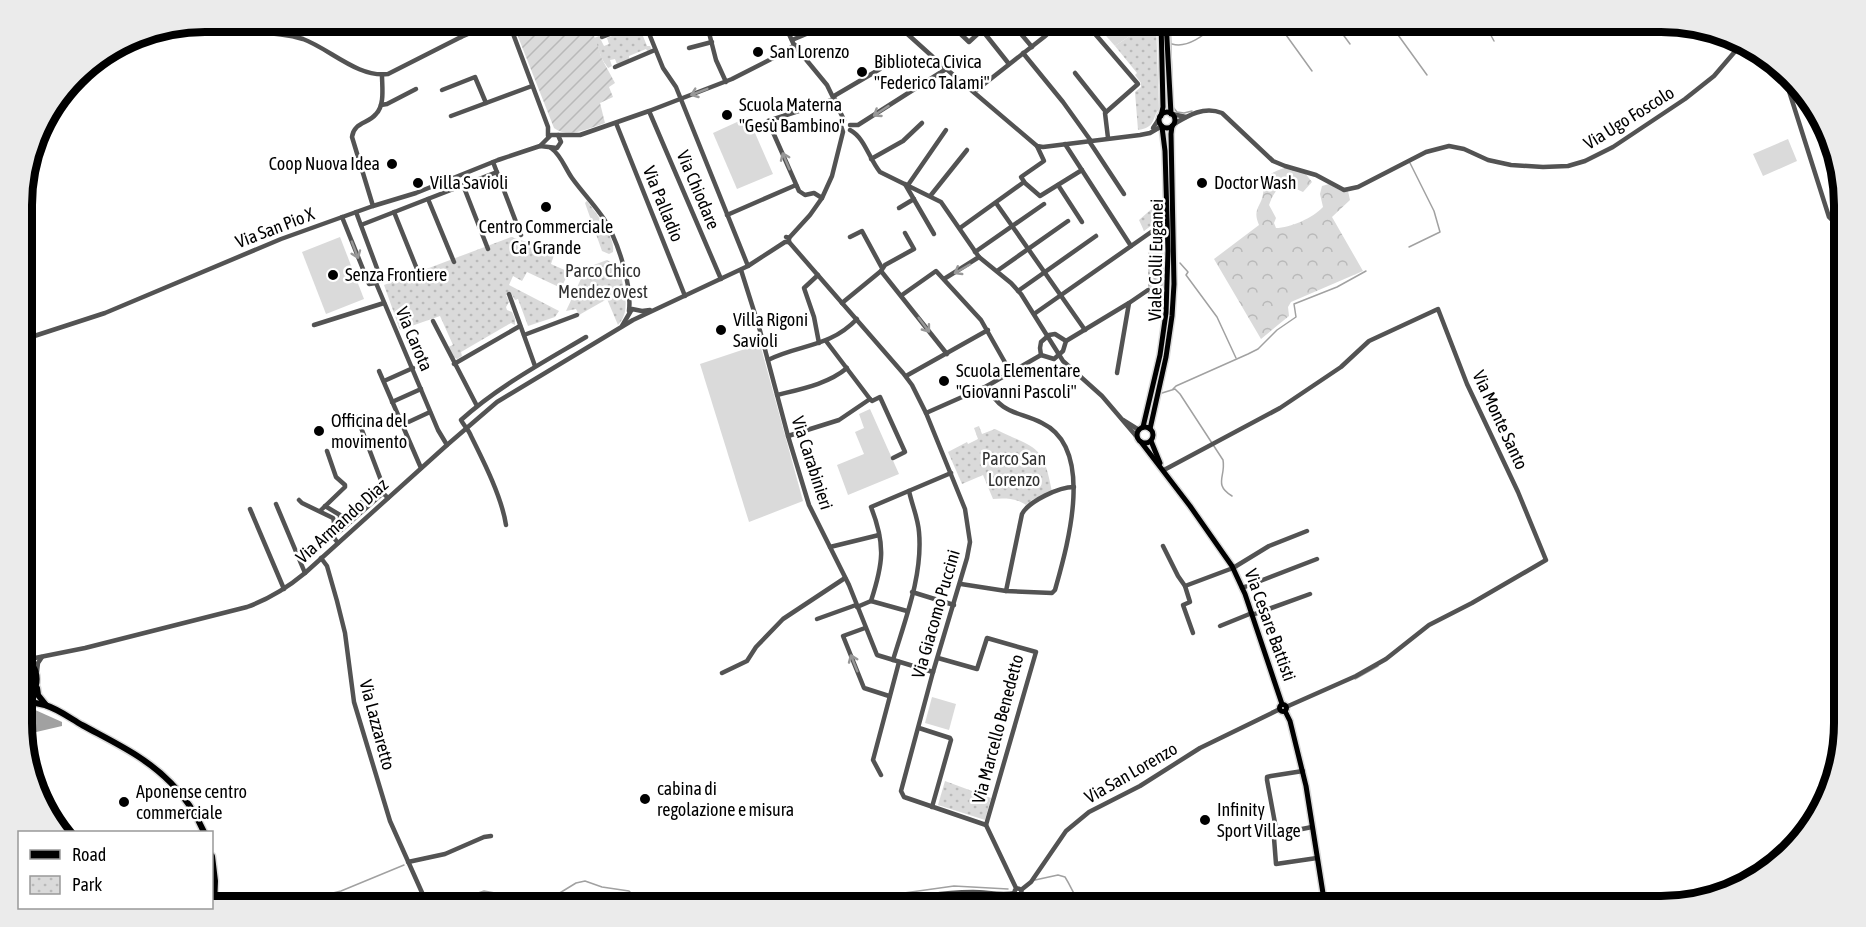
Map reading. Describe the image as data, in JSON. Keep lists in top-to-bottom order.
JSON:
{
  "streets": {
    "main road": ["Viale Colli Euganei", "Via Cesare Battisti"],
    "street": [
      "Via Ugo Foscolo",
      "Via Chiodare",
      "Via Palladio",
      "Via San Pio X",
      "Via Carota",
      "Via Monte Santo",
      "Via Carabinieri",
      "Via Armando Diaz",
      "Via Giacomo Puccini",
      "Via Lazzaretto",
      "Via Marcello Benedetto",
      "Via San Lorenzo"
    ]
  },
  "crossings": [
    ["Via Ugo Foscolo", "Viale Colli Euganei"],
    ["Via Chiodare", "Via Armando Diaz"],
    ["Via Palladio", "Via Armando Diaz"],
    ["Via San Pio X", "Via Carota"],
    ["Viale Colli Euganei", "Via Cesare Battisti"],
    ["Via Carota", "Via Armando Diaz"],
    ["Via Monte Santo", "Via Cesare Battisti"],
    ["Via Monte Santo", "Via San Lorenzo"],
    ["Via Carabinieri", "Via Armando Diaz"],
    ["Via Armando Diaz", "Via Giacomo Puccini"],
    ["Via Armando Diaz", "Via Cesare Battisti"],
    ["Via Armando Diaz", "Via Lazzaretto"],
    ["Via Giacomo Puccini", "Via Marcello Benedetto"],
    ["Via Cesare Battisti", "Via San Lorenzo"]
  ],
  "parks": ["Parco Chico Mendez ovest", "Parco San Lorenzo"],
  "places": [
    "San Lorenzo",
    "Biblioteca Civica \"Federico Talami\"",
    "Scuola Materna \"Gesù Bambino\"",
    "Coop Nuova Idea",
    "Villa Savioli",
    "Doctor Wash",
    "Centro Commerciale Ca' Grande",
    "Senza Frontiere",
    "Villa Rigoni Savioli",
    "Scuola Elementare \"Giovanni Pascoli\"",
    "Officina del movimento",
    "cabina di regolazione e misura",
    "Aponense centro commerciale",
    "Infinity Sport Village"
  ],
  "legend": ["Road", "Park"]
}
